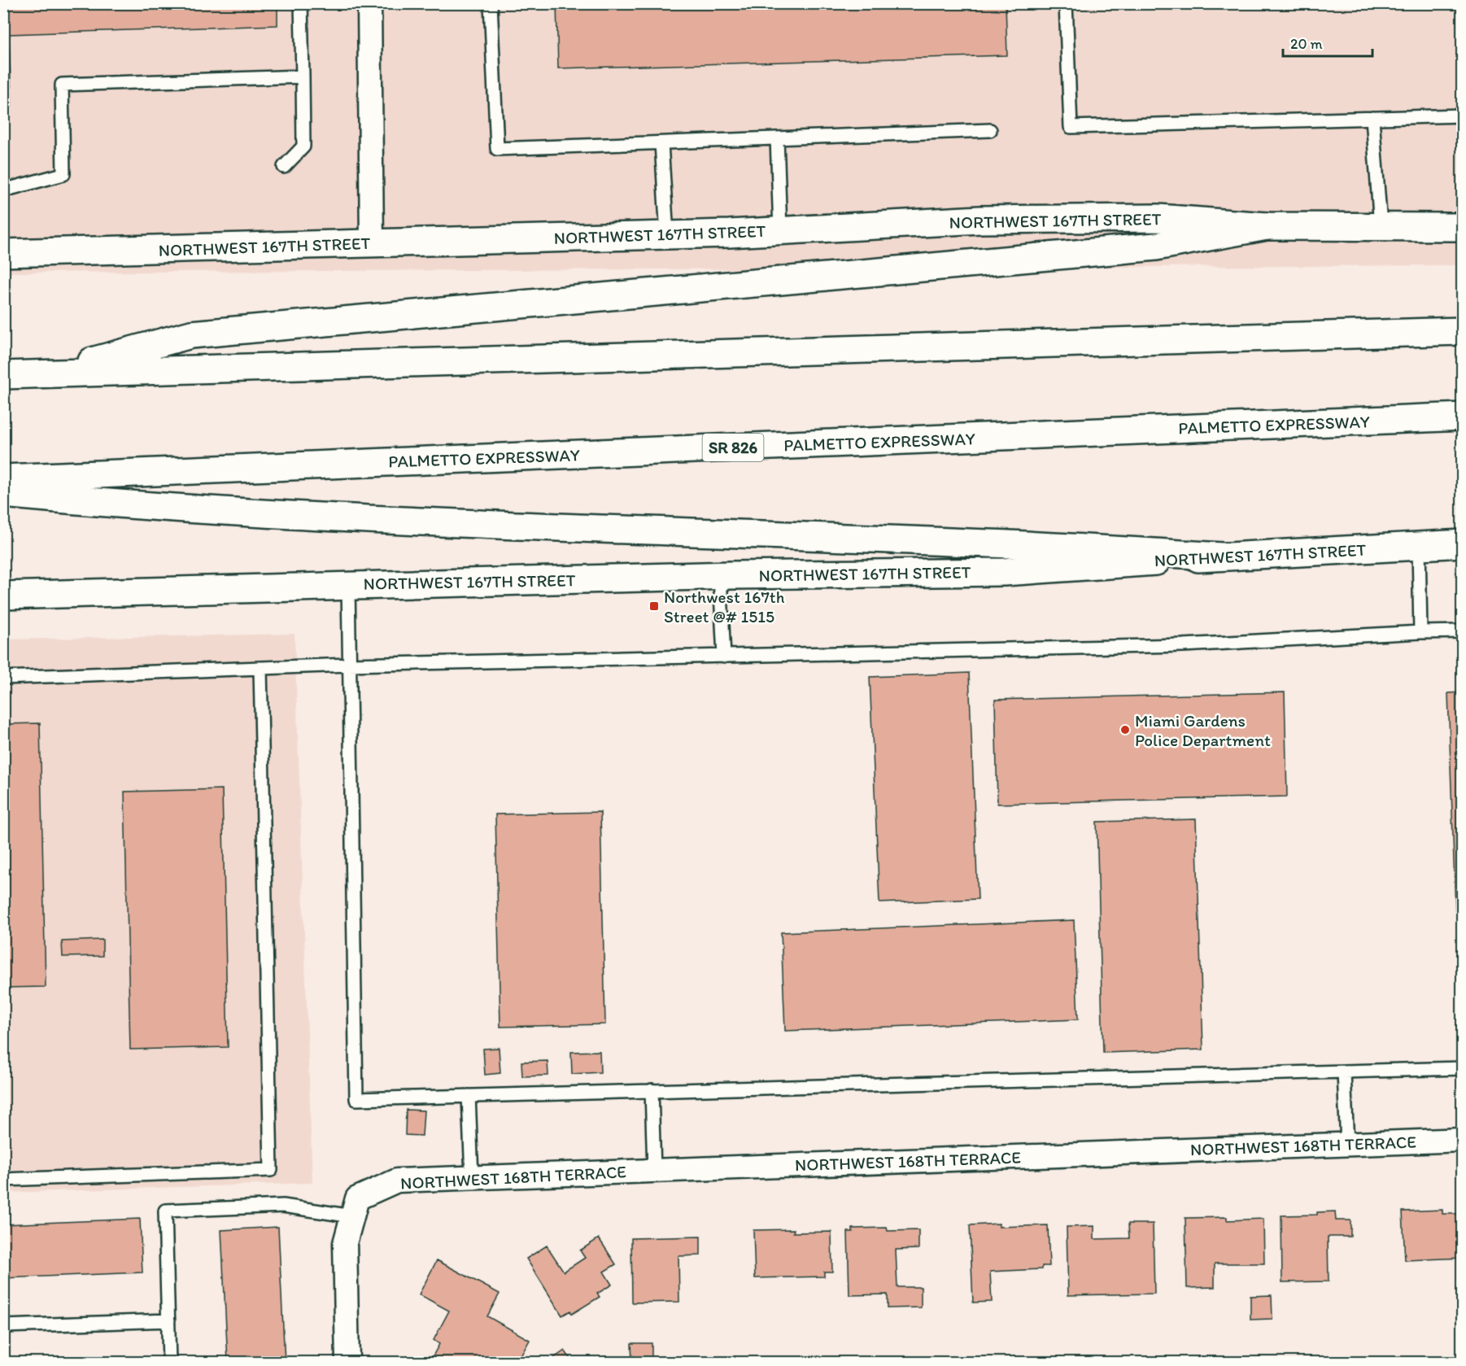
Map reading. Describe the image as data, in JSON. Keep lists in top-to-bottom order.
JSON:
{
  "streets": {
    "main road": ["NORTHWEST 167TH STREET", "PALMETTO EXPRESSWAY", "SR 826"],
    "street": ["NORTHWEST 168TH TERRACE"]
  },
  "places": {
    "transit": ["Northwest 167th Street @# 1515"],
    "other": ["Miami Gardens Police Department"]
  },
  "scale_bar": "20 m"
}
